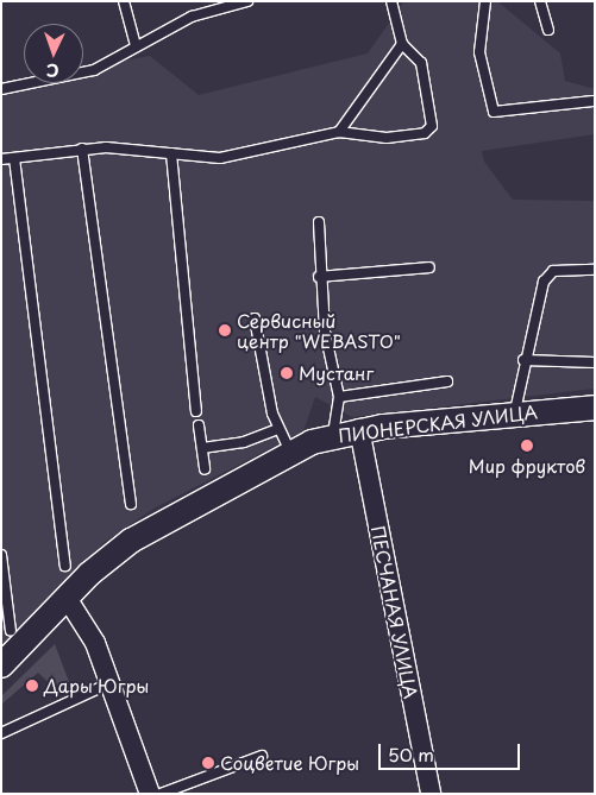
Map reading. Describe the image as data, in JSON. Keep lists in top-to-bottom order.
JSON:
{
  "streets": {
    "street": ["ПИОНЕРСКАЯ УЛИЦА", "ПЕСЧАНАЯ УЛИЦА"]
  },
  "crossings": [
    ["ПИОНЕРСКАЯ УЛИЦА", "ПЕСЧАНАЯ УЛИЦА"]
  ],
  "places": [
    "Сервисный центр \"WEBASTO\"",
    "Мустанг",
    "Мир фруктов",
    "Дары Югры",
    "Соцветие Югры"
  ],
  "scale_bar": "50 m",
  "north": "bottom"
}
